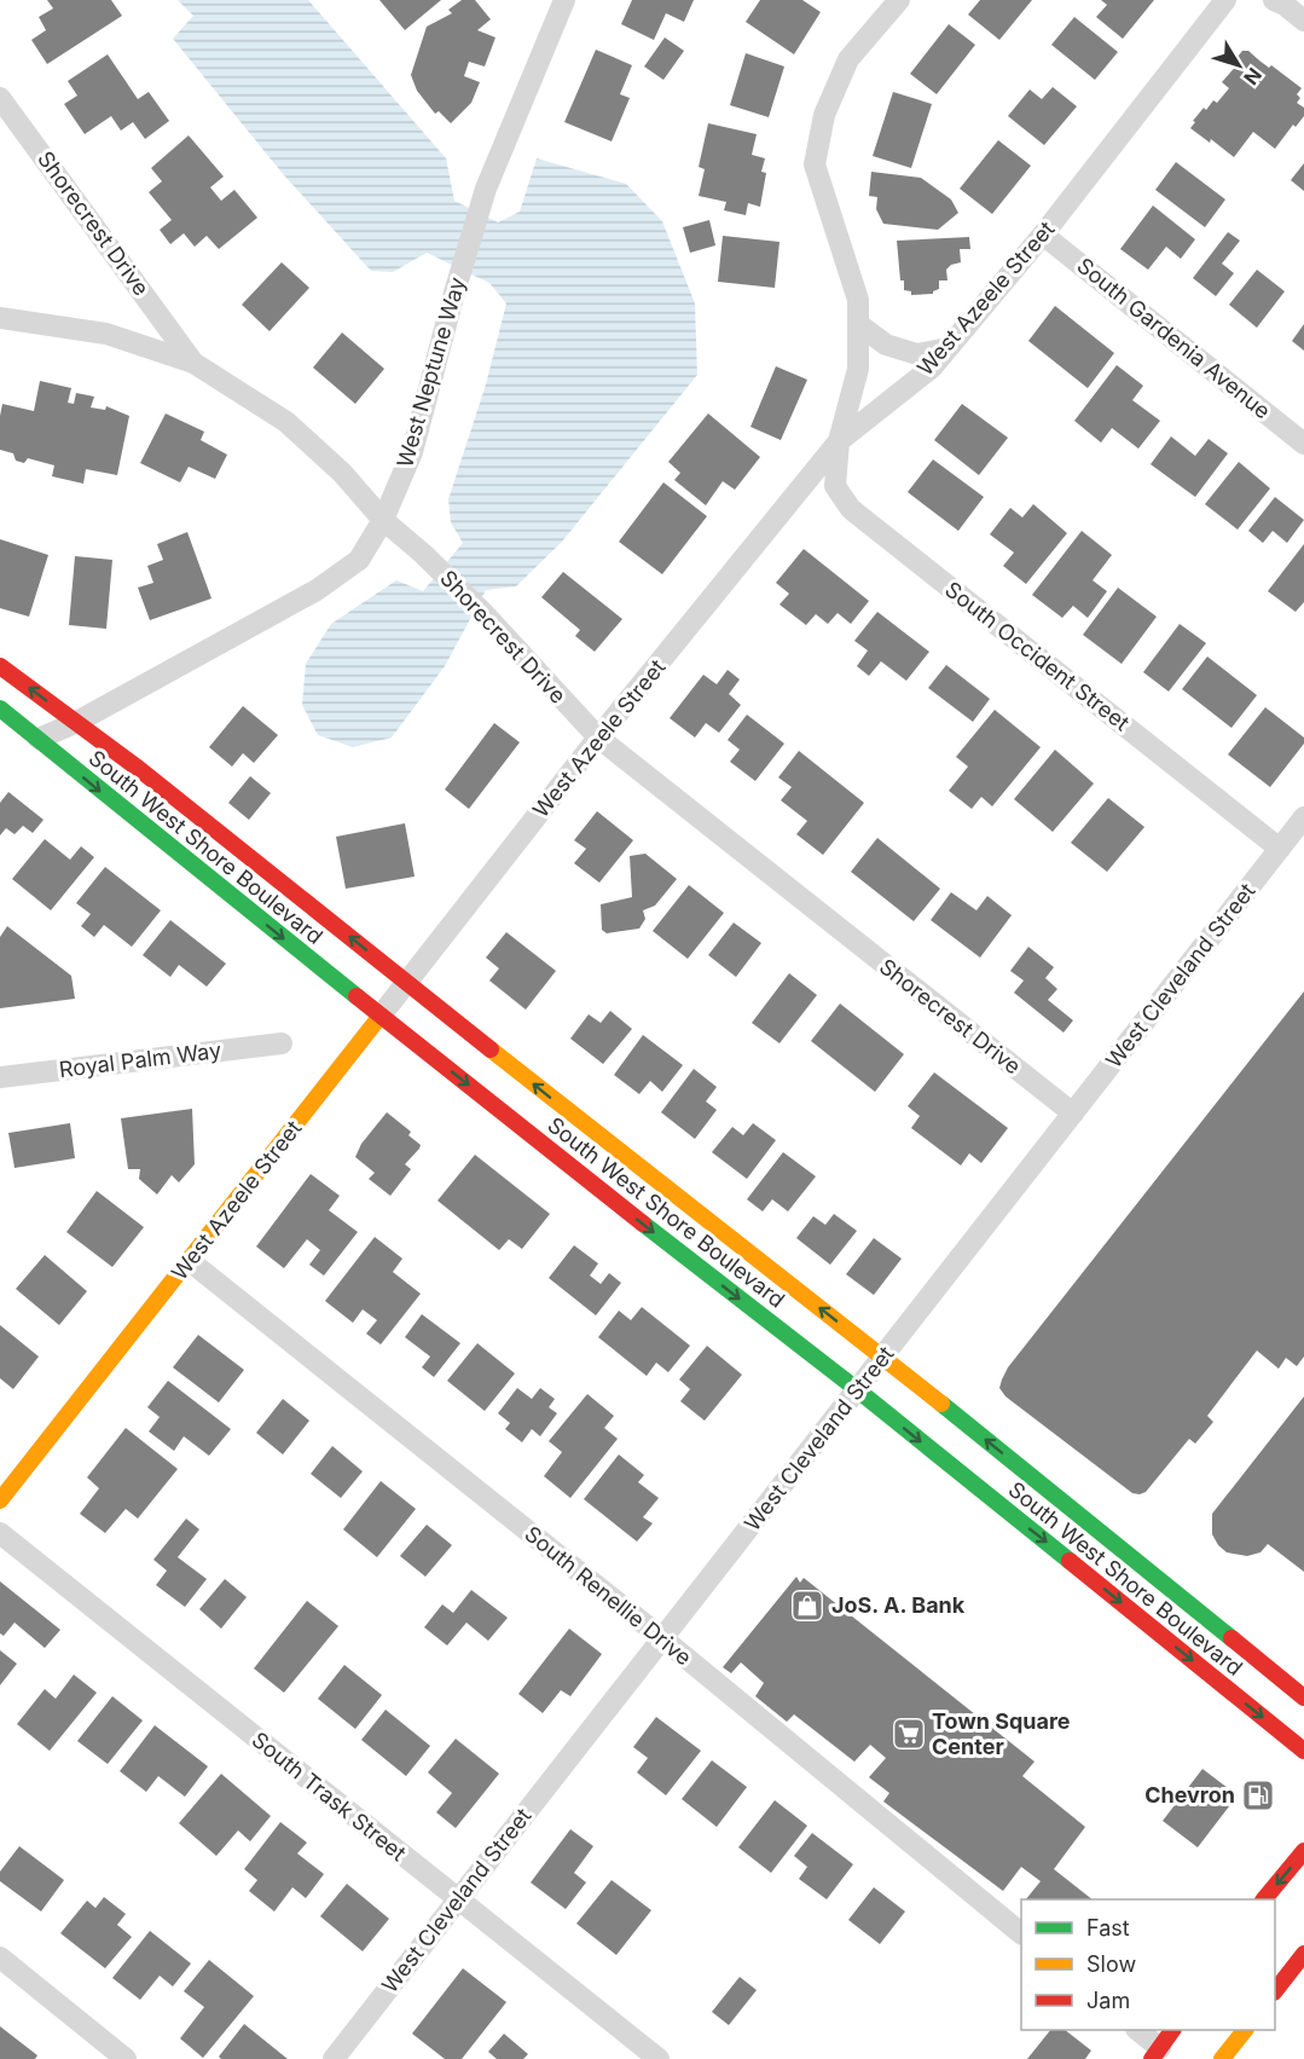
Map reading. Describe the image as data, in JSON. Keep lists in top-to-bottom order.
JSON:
{
  "streets": {
    "street": [
      "Shorecrest Drive",
      "West Azeele Street",
      "South Gardenia Avenue",
      "West Neptune Way",
      "South Occident Street",
      "South West Shore Boulevard",
      "West Cleveland Street",
      "Royal Palm Way",
      "South Renellie Drive",
      "South Trask Street"
    ]
  },
  "crossings": [
    ["Shorecrest Drive", "West Azeele Street"],
    ["Shorecrest Drive", "West Neptune Way"],
    ["Shorecrest Drive", "West Cleveland Street"],
    ["West Azeele Street", "South Gardenia Avenue"],
    ["West Azeele Street", "South Occident Street"],
    ["West Azeele Street", "South West Shore Boulevard"],
    ["West Azeele Street", "South Renellie Drive"],
    ["West Neptune Way", "South West Shore Boulevard"],
    ["South Occident Street", "West Cleveland Street"],
    ["South West Shore Boulevard", "West Cleveland Street"],
    ["West Cleveland Street", "South Renellie Drive"],
    ["West Cleveland Street", "South Trask Street"]
  ],
  "places": {
    "shop": ["JoS. A. Bank"],
    "supermarket": ["Town Square Center"],
    "fuel station": ["Chevron"]
  },
  "legend": ["Fast", "Slow", "Jam"],
  "north": "bottom right"
}
